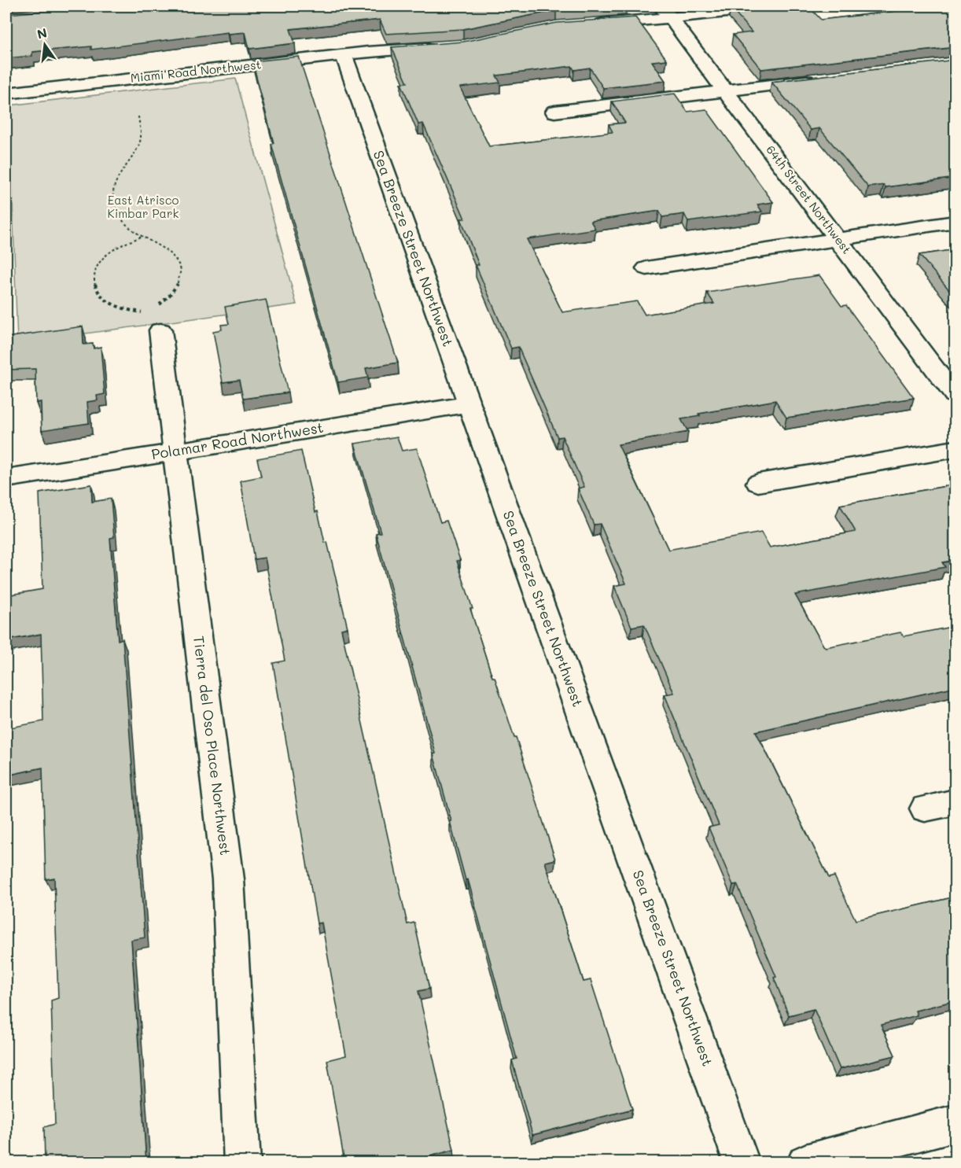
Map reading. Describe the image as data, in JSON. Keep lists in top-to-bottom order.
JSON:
{
  "streets": {
    "street": [
      "Miami Road Northwest",
      "64th Street Northwest",
      "Sea Breeze Street Northwest",
      "Polamar Road Northwest",
      "Tierra del Oso Place Northwest"
    ]
  },
  "crossings": [
    ["Miami Road Northwest", "Sea Breeze Street Northwest"],
    ["Sea Breeze Street Northwest", "Polamar Road Northwest"],
    ["Polamar Road Northwest", "Tierra del Oso Place Northwest"]
  ],
  "parks": ["East Atrisco Kimbar Park"],
  "north": "top"
}
